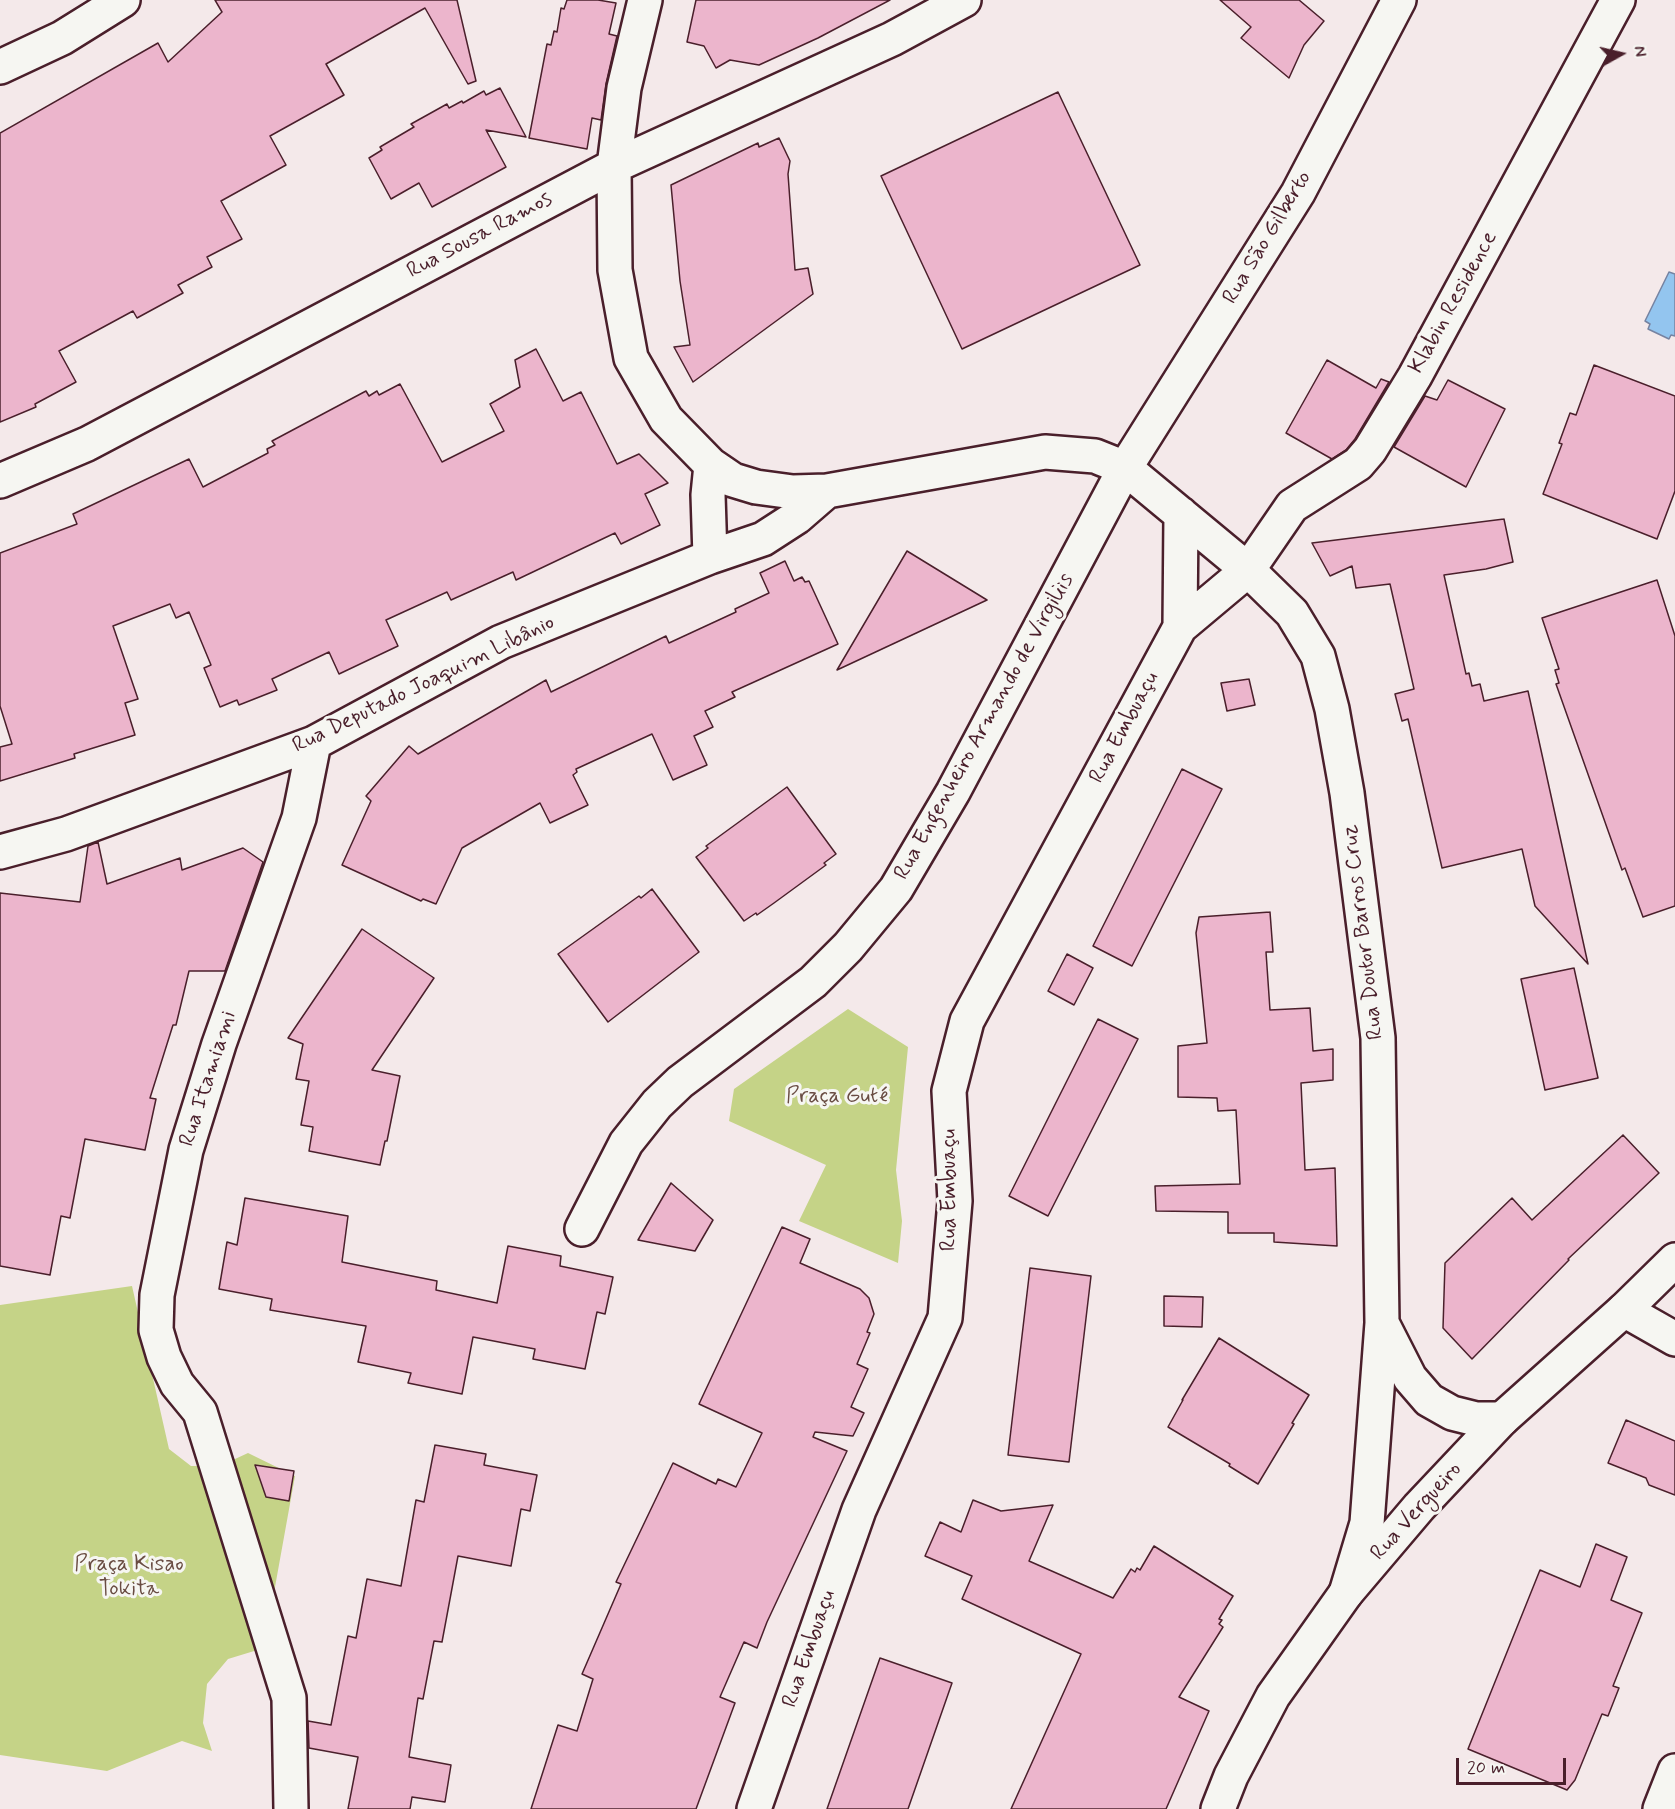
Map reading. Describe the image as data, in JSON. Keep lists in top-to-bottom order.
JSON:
{
  "streets": {
    "street": [
      "Rua Sousa Ramos",
      "Rua São Gilberto",
      "Klabin Residence",
      "Rua Deputado Joaquim Libânio",
      "Rua Engenheiro Armando de Virgiliis",
      "Rua Embuaçu",
      "Rua Doutor Barros Cruz",
      "Rua Itamiami",
      "Rua Vergueiro"
    ]
  },
  "crossings": [
    ["Rua São Gilberto", "Rua Engenheiro Armando de Virgiliis"],
    ["Klabin Residence", "Rua Embuaçu"],
    ["Klabin Residence", "Rua Doutor Barros Cruz"],
    ["Rua Deputado Joaquim Libânio", "Rua Itamiami"],
    ["Rua Embuaçu", "Rua Doutor Barros Cruz"],
    ["Rua Doutor Barros Cruz", "Rua Vergueiro"]
  ],
  "parks": ["Praça Guté", "Praça Kisao Tokita"],
  "scale_bar": "20 m",
  "north": "right"
}
